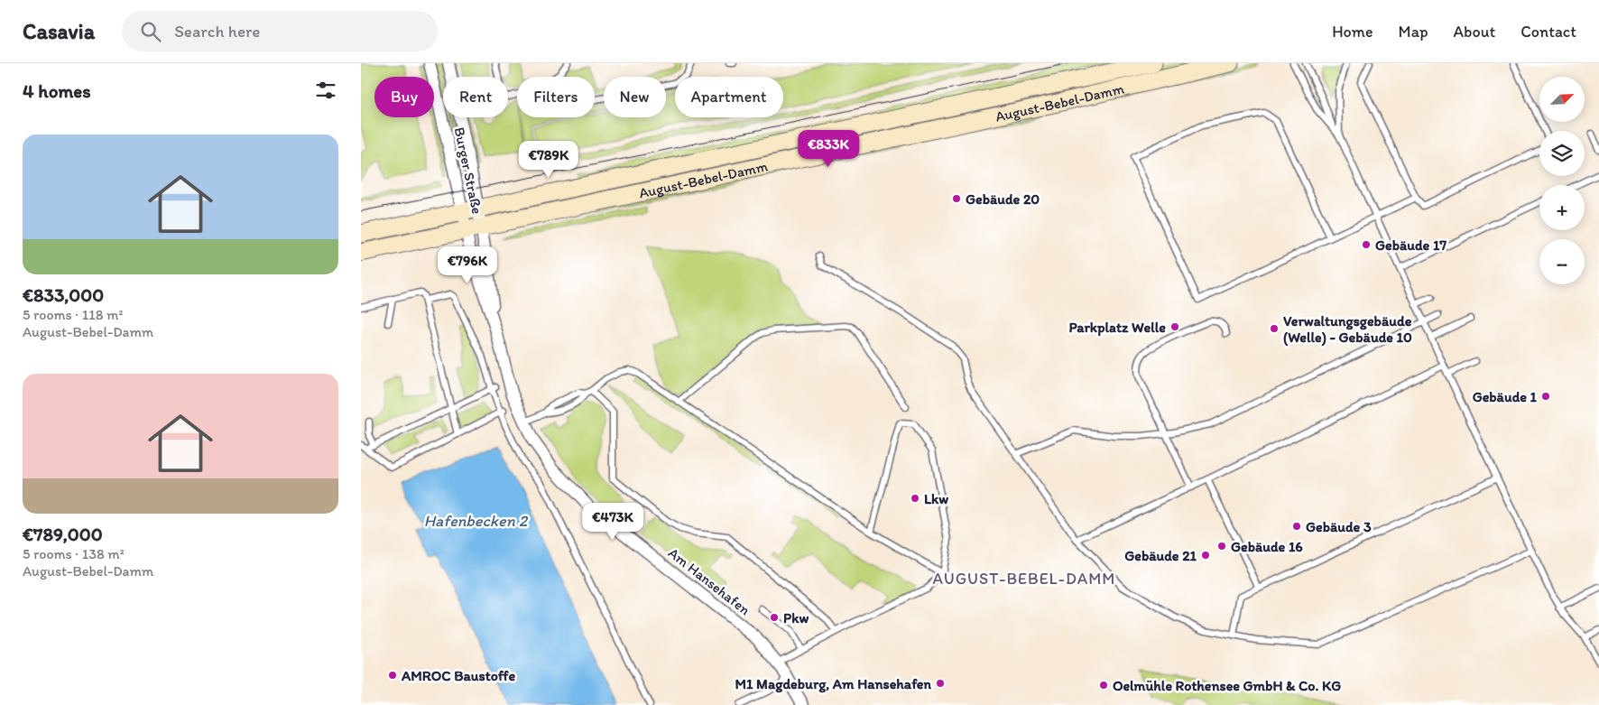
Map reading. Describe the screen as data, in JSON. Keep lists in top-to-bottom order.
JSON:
{
  "streets": {
    "main road": ["August-Bebel-Damm"],
    "street": ["Burger Straße", "Am Hansehafen"]
  },
  "crossings": [
    ["August-Bebel-Damm", "Burger Straße"],
    ["August-Bebel-Damm", "Am Hansehafen"],
    ["Burger Straße", "Am Hansehafen"]
  ],
  "districts": ["AUGUST-BEBEL-DAMM"],
  "water": ["Hafenbecken 2"],
  "places": [
    "Gebäude 20",
    "Gebäude 17",
    "Parkplatz Welle",
    "Verwaltungsgebäude (Welle) - Gebäude 10",
    "Gebäude 1",
    "Lkw",
    "Gebäude 3",
    "Gebäude 16",
    "Gebäude 21",
    "Pkw",
    "AMROC Baustoffe",
    "M1 Magdeburg, Am Hansehafen",
    "Oelmühle Rothensee GmbH & Co. KG"
  ],
  "north": "top right",
  "page": {
    "header": "Casavia",
    "search": "Search here",
    "nav": [
      "Home",
      "Map",
      "About",
      "Contact"
    ],
    "heading": "4 homes",
    "map_buttons": ["+", "−"],
    "chip": [
      "Buy",
      "Rent",
      "Filters",
      "New",
      "Apartment"
    ],
    "list": [
      {
        "name": "€833,000",
        "note": "5 rooms · 118 m² · August-Bebel-Damm"
      },
      {
        "name": "€789,000",
        "note": "5 rooms · 138 m² · August-Bebel-Damm"
      }
    ],
    "price": [
      "€833K",
      "€789K",
      "€796K",
      "€473K"
    ]
  }
}
